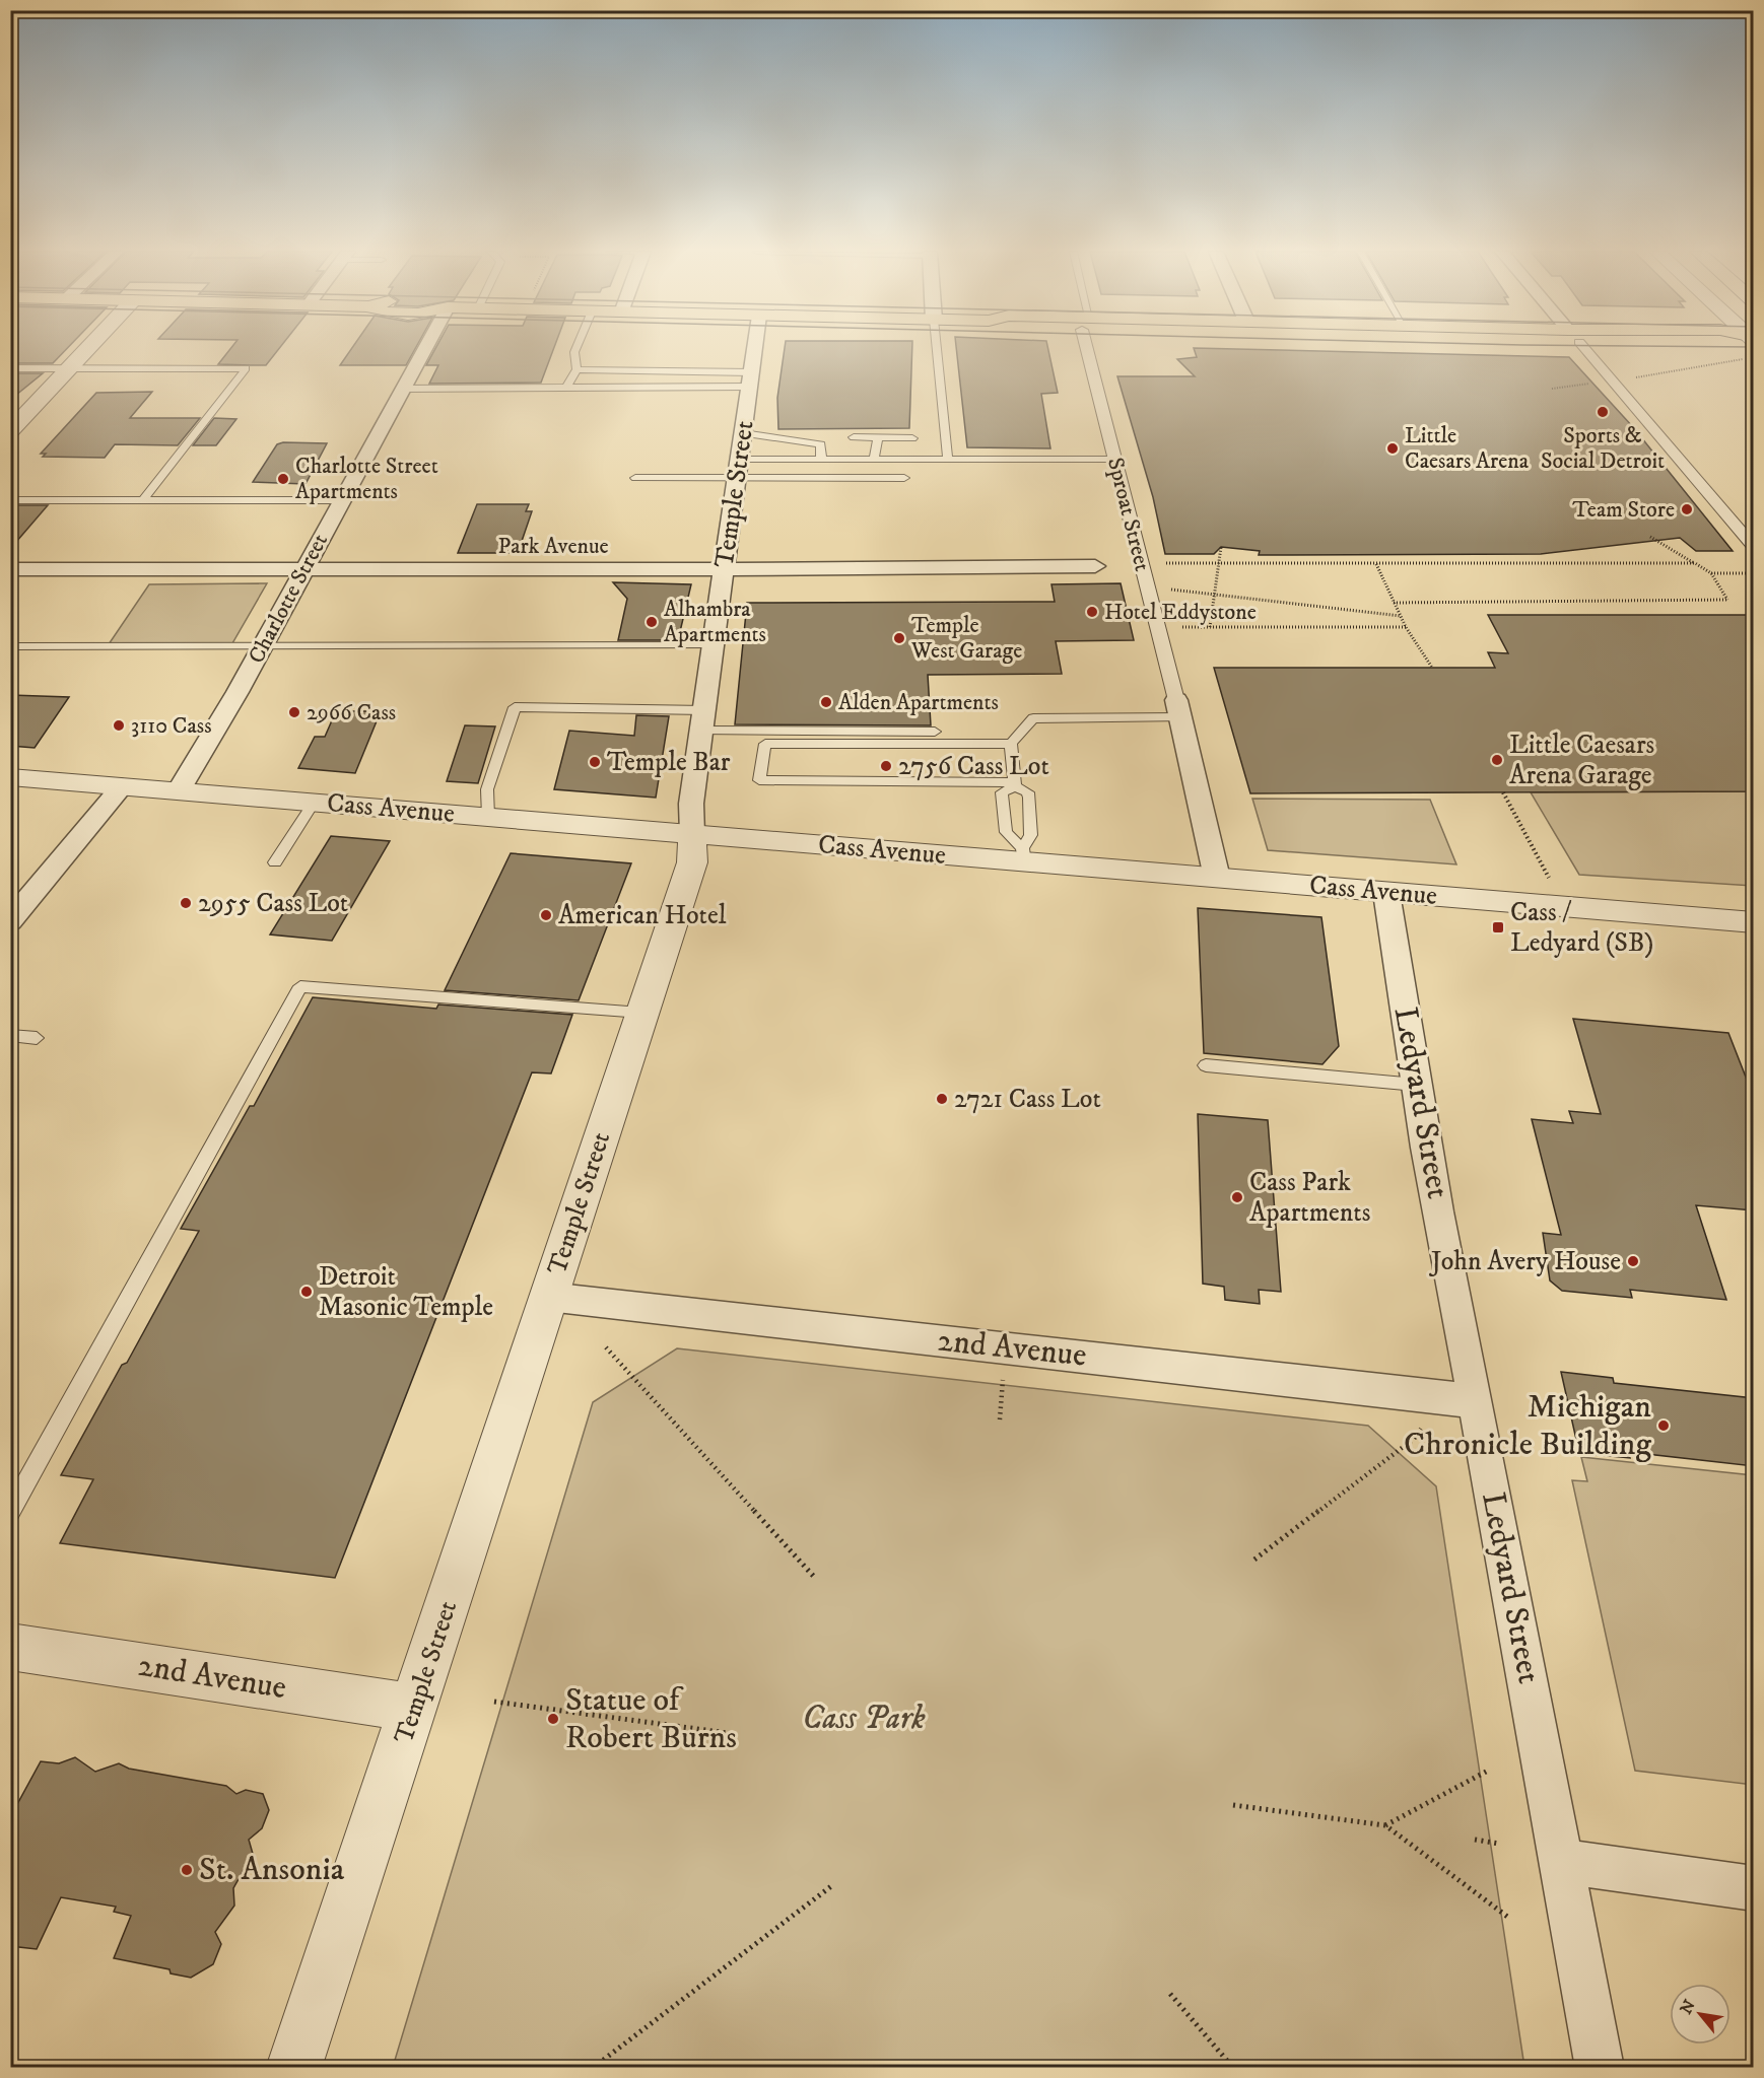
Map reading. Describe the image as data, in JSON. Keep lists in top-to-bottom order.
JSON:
{
  "streets": {
    "street": [
      "Temple Street",
      "Sproat Street",
      "Park Avenue",
      "Charlotte Street",
      "Cass Avenue",
      "Ledyard Street",
      "2nd Avenue"
    ]
  },
  "crossings": [
    ["Temple Street", "Park Avenue"],
    ["Temple Street", "Cass Avenue"],
    ["Temple Street", "2nd Avenue"],
    ["Sproat Street", "Cass Avenue"],
    ["Park Avenue", "Charlotte Street"],
    ["Charlotte Street", "Cass Avenue"],
    ["Cass Avenue", "Ledyard Street"],
    ["Ledyard Street", "2nd Avenue"]
  ],
  "parks": ["Cass Park"],
  "places": {
    "other": [
      "Sports & Social Detroit",
      "Little Caesars Arena",
      "Charlotte Street Apartments",
      "Team Store",
      "Hotel Eddystone",
      "Alhambra Apartments",
      "Temple West Garage",
      "Alden Apartments",
      "2966 Cass",
      "3110 Cass",
      "Little Caesars Arena Garage",
      "Temple Bar",
      "2756 Cass Lot",
      "2955 Cass Lot",
      "American Hotel",
      "2721 Cass Lot",
      "Cass Park Apartments",
      "John Avery House",
      "Detroit Masonic Temple",
      "Michigan Chronicle Building",
      "Statue of Robert Burns",
      "St. Ansonia"
    ],
    "transit": ["Cass / Ledyard (SB)"]
  },
  "north": "top left"
}
